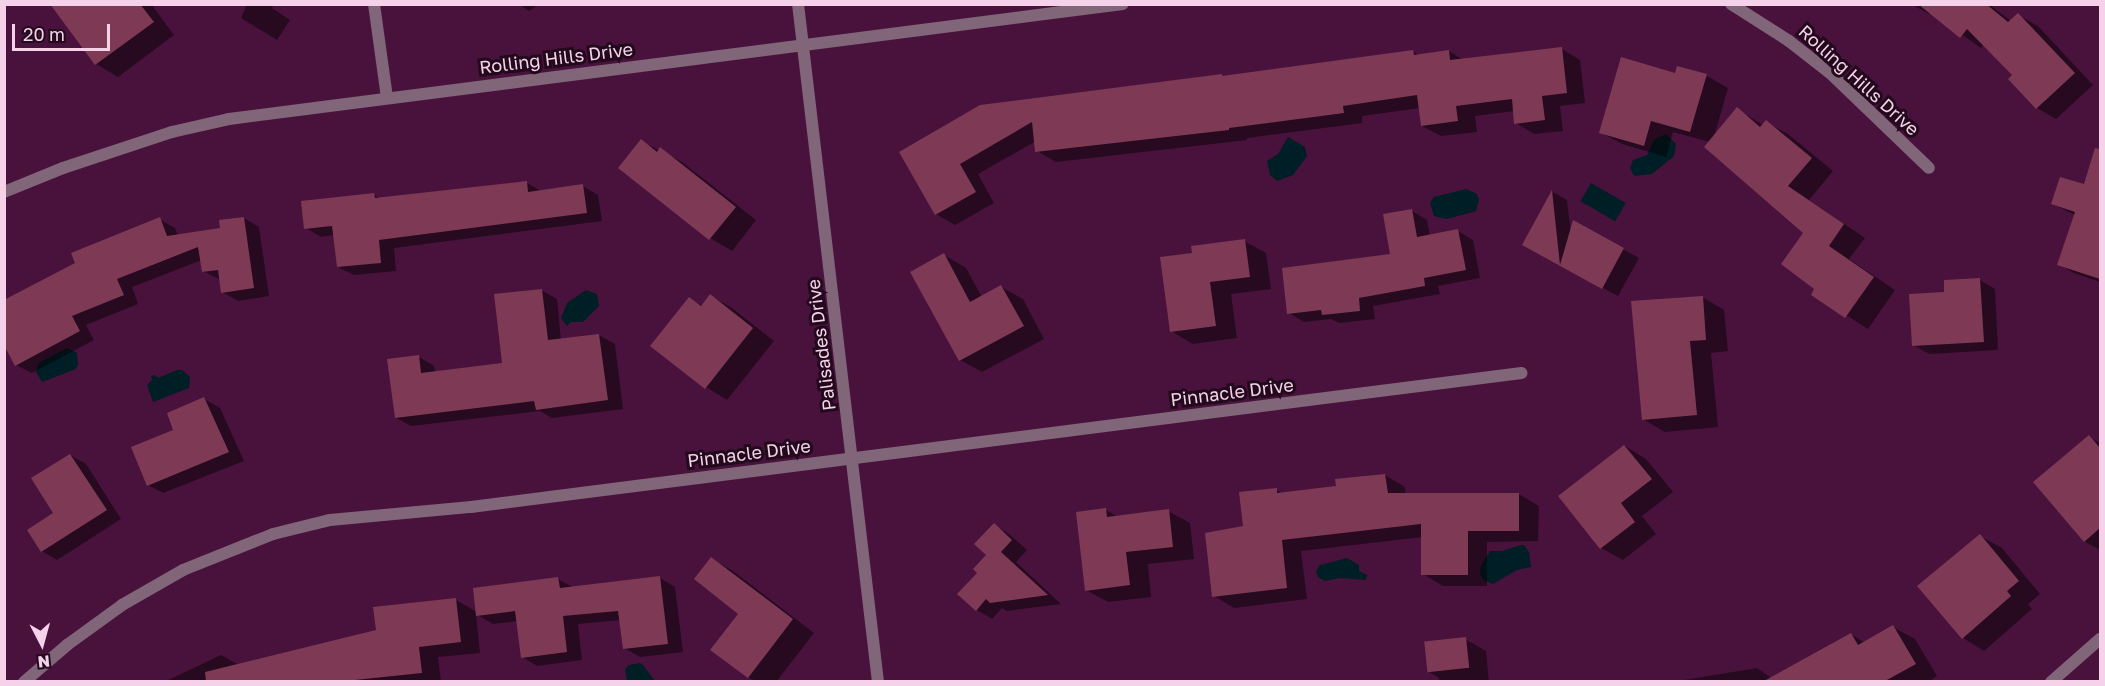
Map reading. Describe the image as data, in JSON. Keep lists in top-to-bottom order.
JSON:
{
  "streets": {
    "street": ["Rolling Hills Drive", "Palisades Drive", "Pinnacle Drive"]
  },
  "crossings": [
    ["Rolling Hills Drive", "Palisades Drive"],
    ["Palisades Drive", "Pinnacle Drive"]
  ],
  "scale_bar": "20 m",
  "north": "bottom"
}
